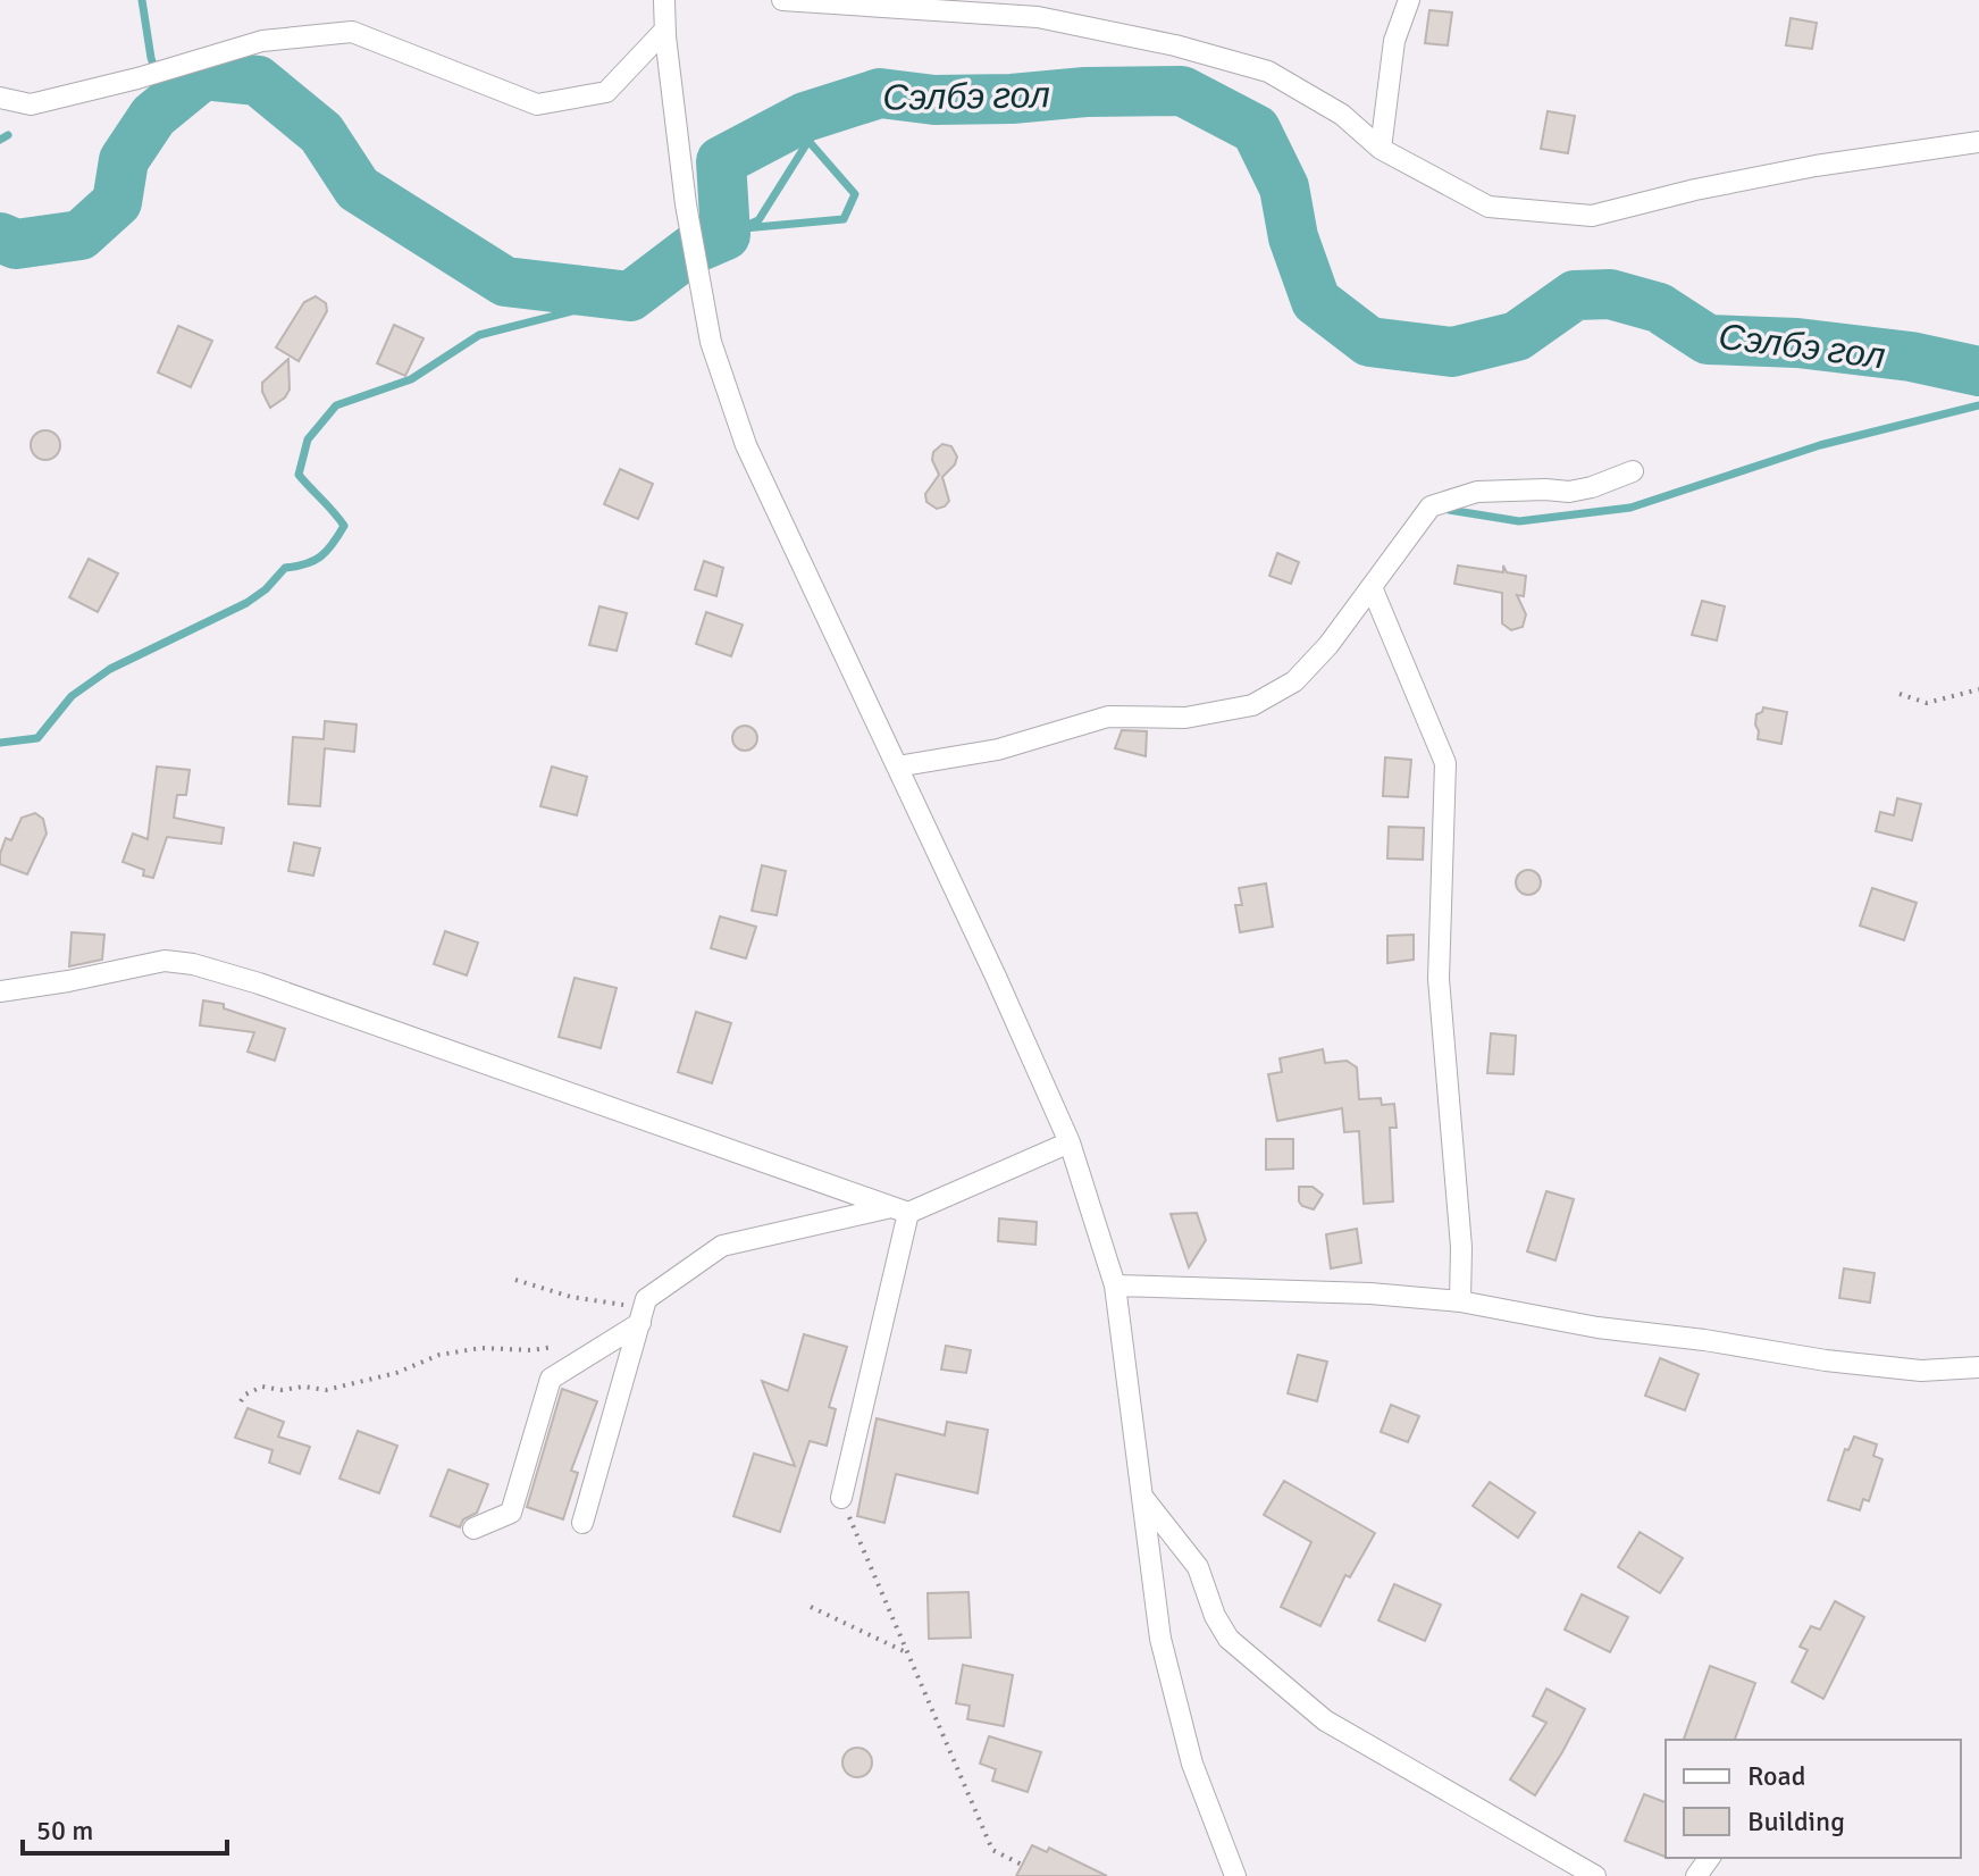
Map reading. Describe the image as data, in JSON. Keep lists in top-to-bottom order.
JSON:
{
  "water": ["Сэлбэ гол"],
  "legend": ["Road", "Building"],
  "scale_bar": "50 m"
}
